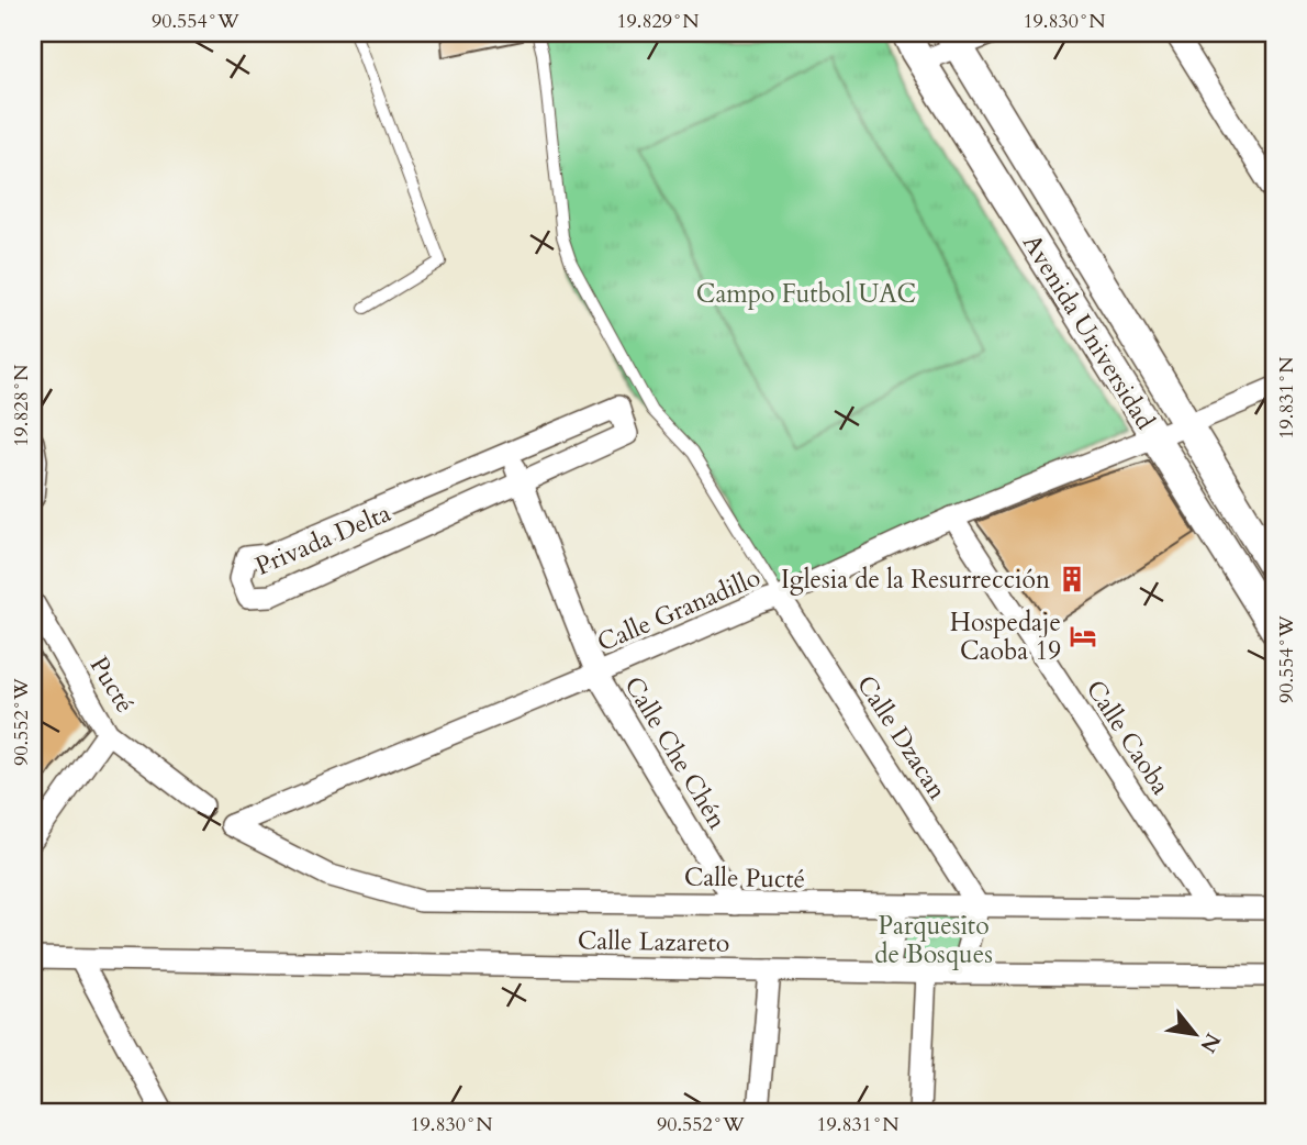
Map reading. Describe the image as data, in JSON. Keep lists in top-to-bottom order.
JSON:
{
  "streets": {
    "street": [
      "Avenida Universidad",
      "Privada Delta",
      "Calle Granadillo",
      "Pucté",
      "Calle Dzacan",
      "Calle Caoba",
      "Calle Che Chén",
      "Calle Pucté",
      "Calle Lazareto"
    ]
  },
  "crossings": [
    ["Avenida Universidad", "Calle Granadillo"],
    ["Privada Delta", "Calle Che Chén"],
    ["Calle Granadillo", "Calle Dzacan"],
    ["Calle Granadillo", "Calle Caoba"],
    ["Calle Granadillo", "Calle Che Chén"],
    ["Calle Granadillo", "Calle Pucté"],
    ["Calle Dzacan", "Calle Pucté"],
    ["Calle Caoba", "Calle Pucté"],
    ["Calle Che Chén", "Calle Pucté"]
  ],
  "parks": ["Campo Futbol UAC", "Parquesito de Bosques"],
  "places": {
    "building": ["Iglesia de la Resurrección"],
    "hotel": ["Hospedaje Caoba 19"]
  },
  "north": "bottom right",
  "coordinates": [
    "90.554°W",
    "19.829°N",
    "19.830°N",
    "19.831°N",
    "19.828°N",
    "90.552°W"
  ]
}
